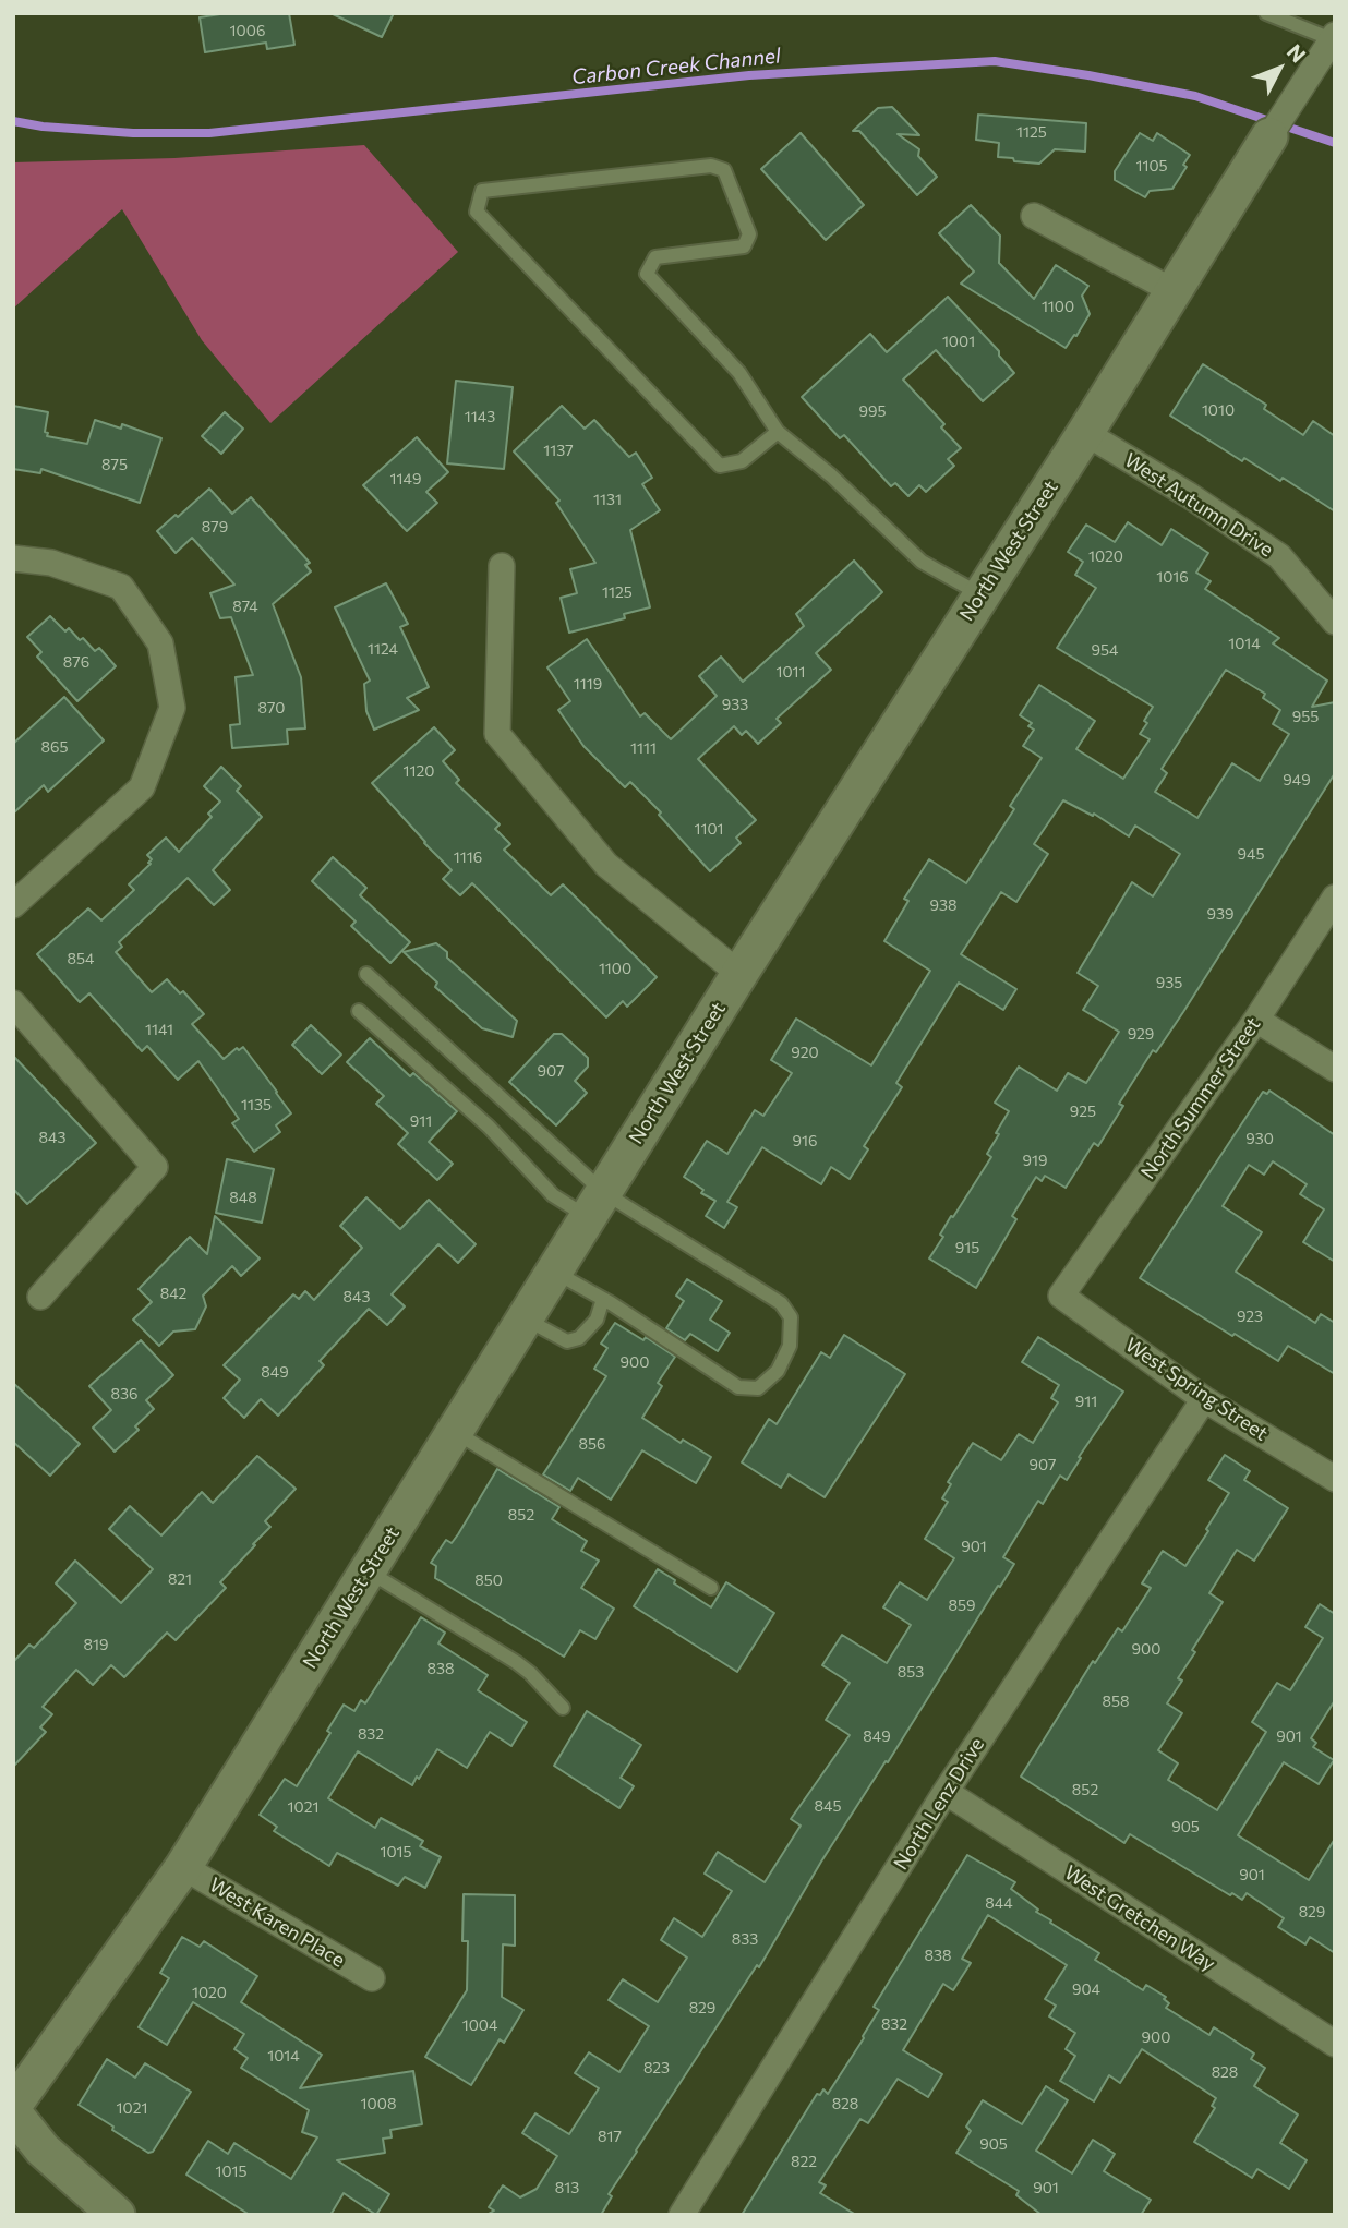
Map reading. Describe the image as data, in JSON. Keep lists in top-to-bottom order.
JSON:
{
  "streets": {
    "street": [
      "West Autumn Drive",
      "North West Street",
      "North Summer Street",
      "West Spring Street",
      "North Lenz Drive",
      "West Gretchen Way",
      "West Karen Place"
    ]
  },
  "crossings": [
    ["West Autumn Drive", "North West Street"],
    ["North West Street", "West Karen Place"],
    ["North Summer Street", "West Spring Street"],
    ["West Spring Street", "North Lenz Drive"],
    ["North Lenz Drive", "West Gretchen Way"]
  ],
  "water": ["Carbon Creek Channel"],
  "house_numbers": [
    "1006",
    "1125",
    "1105",
    "1100",
    "1001",
    "1010",
    "995",
    "1143",
    "1137",
    "875",
    "1149",
    "1131",
    "879",
    "1020",
    "1016",
    "1125",
    "874",
    "1014",
    "1124",
    "954",
    "876",
    "1011",
    "1119",
    "933",
    "870",
    "955",
    "865",
    "1111",
    "1120",
    "949",
    "1101",
    "945",
    "1116",
    "938",
    "939",
    "854",
    "1100",
    "935",
    "1141",
    "929",
    "920",
    "907",
    "1135",
    "925",
    "911",
    "843",
    "930",
    "916",
    "919",
    "848",
    "915",
    "842",
    "843",
    "923",
    "900",
    "849",
    "836",
    "911",
    "856",
    "907",
    "852",
    "901",
    "821",
    "850",
    "859",
    "819",
    "900",
    "838",
    "853",
    "858",
    "832",
    "849",
    "901",
    "852",
    "845",
    "1021",
    "905",
    "1015",
    "901",
    "844",
    "829",
    "833",
    "838",
    "904",
    "1020",
    "829",
    "832",
    "1004",
    "900",
    "1014",
    "823",
    "828",
    "1008",
    "828",
    "1021",
    "817",
    "905",
    "822",
    "1015",
    "813",
    "901"
  ],
  "north": "top right"
}
